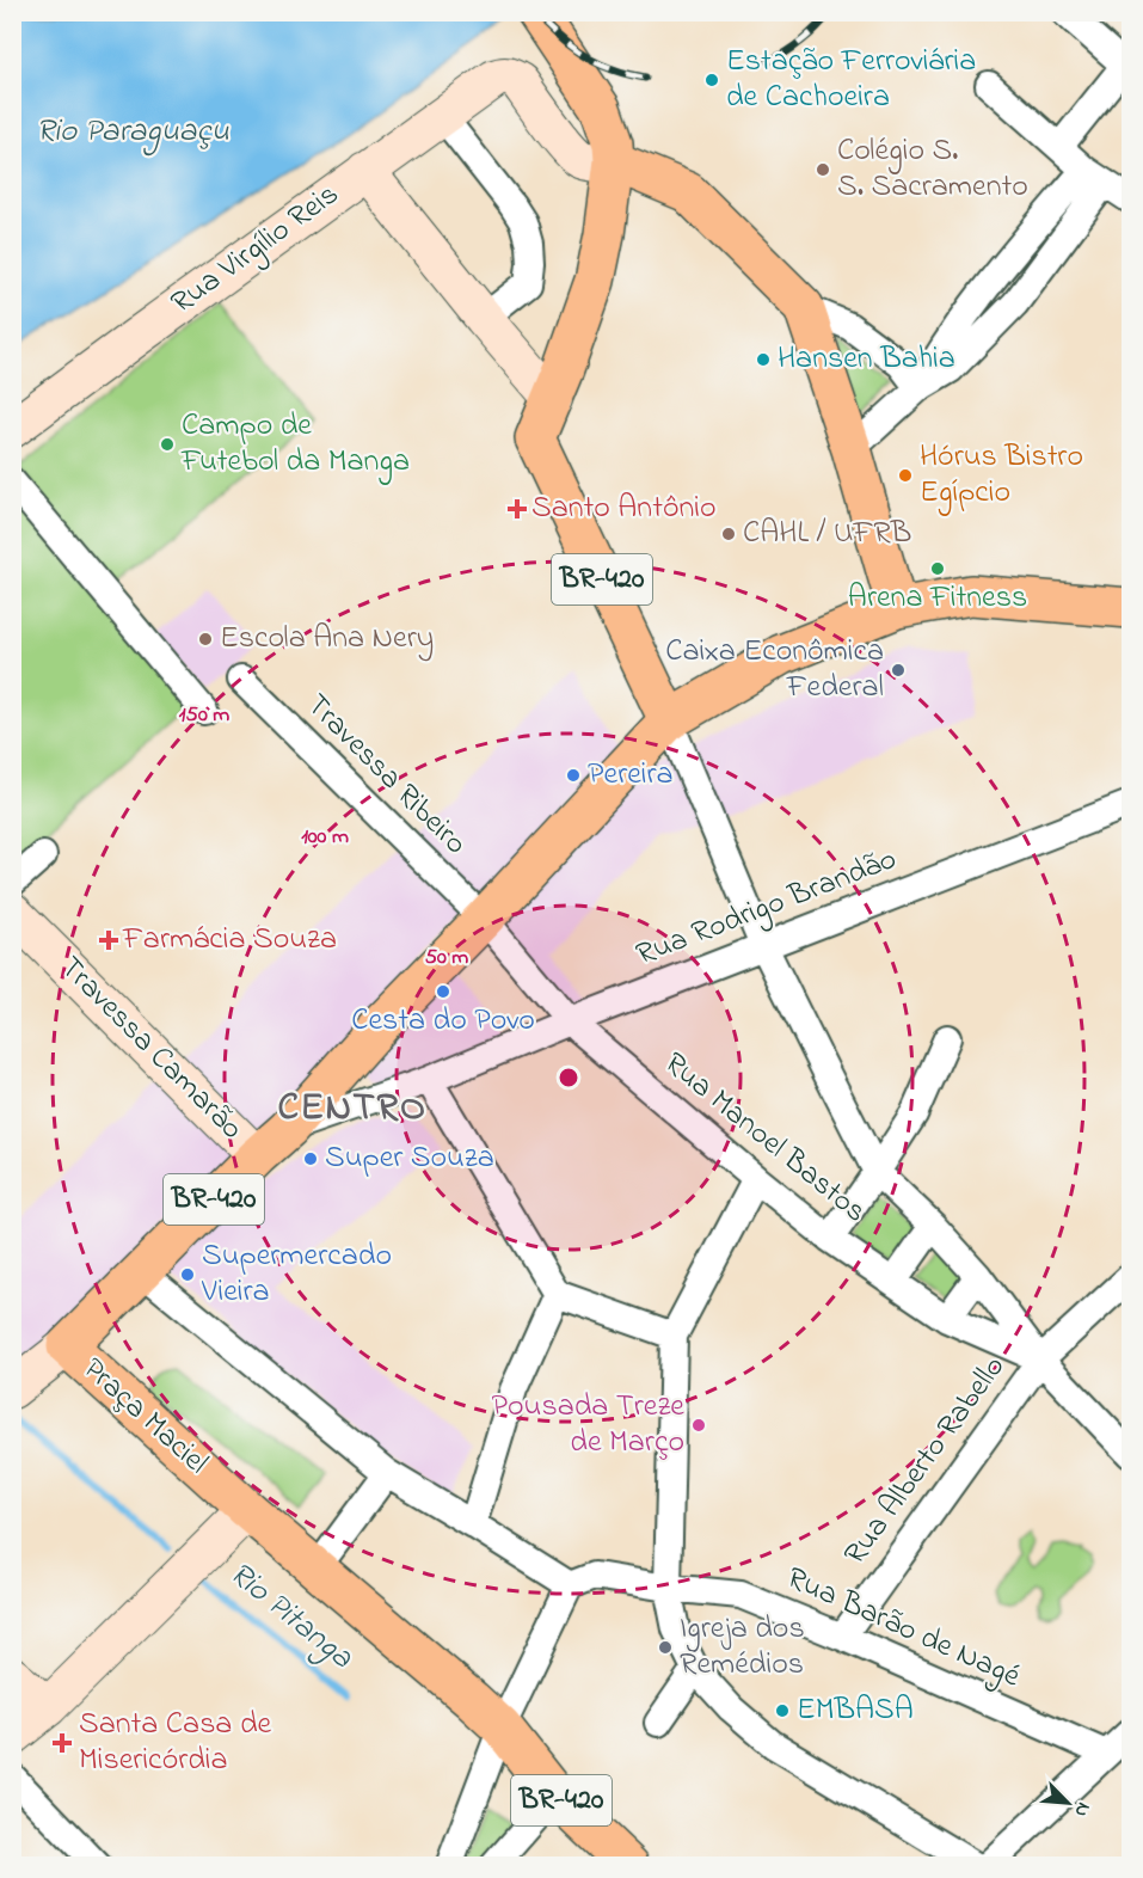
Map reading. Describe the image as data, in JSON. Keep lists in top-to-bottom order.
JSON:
{
  "streets": {
    "main road": ["BR-420", "Praça Maciel"],
    "street": [
      "Rua Virgílio Reis",
      "Travessa Ribeiro",
      "Rua Rodrigo Brandão",
      "Travessa Camarão",
      "Rua Manoel Bastos",
      "Rua Alberto Rabello",
      "Rua Barão de Nagé"
    ]
  },
  "crossings": [
    ["Rua Virgílio Reis", "BR-420"],
    ["BR-420", "Travessa Ribeiro"],
    ["BR-420", "Rua Rodrigo Brandão"],
    ["BR-420", "Travessa Camarão"],
    ["BR-420", "Rua Manoel Bastos"],
    ["BR-420", "Praça Maciel"],
    ["Travessa Ribeiro", "Rua Manoel Bastos"],
    ["Rua Rodrigo Brandão", "Rua Manoel Bastos"],
    ["Rua Manoel Bastos", "Rua Alberto Rabello"],
    ["Rua Alberto Rabello", "Rua Barão de Nagé"]
  ],
  "districts": ["CENTRO"],
  "water": ["Rio Paraguaçu", "Rio Pitanga"],
  "places": {
    "other": [
      "Estação Ferroviária de Cachoeira",
      "Colégio S. S. Sacramento",
      "Hansen Bahia",
      "Campo de Futebol da Manga",
      "Hórus Bistro Egípcio",
      "CAHL / UFRB",
      "Arena Fitness",
      "Escola Ana Nery",
      "Caixa Econômica Federal",
      "Pereira",
      "Cesta do Povo",
      "Super Souza",
      "Supermercado Vieira",
      "Pousada Treze de Março",
      "Igreja dos Remédios",
      "EMBASA"
    ],
    "health": ["Santo Antônio", "Farmácia Souza", "Santa Casa de Misericórdia"]
  },
  "north": "bottom right",
  "rings": ["150 m", "100 m", "50 m"]
}
